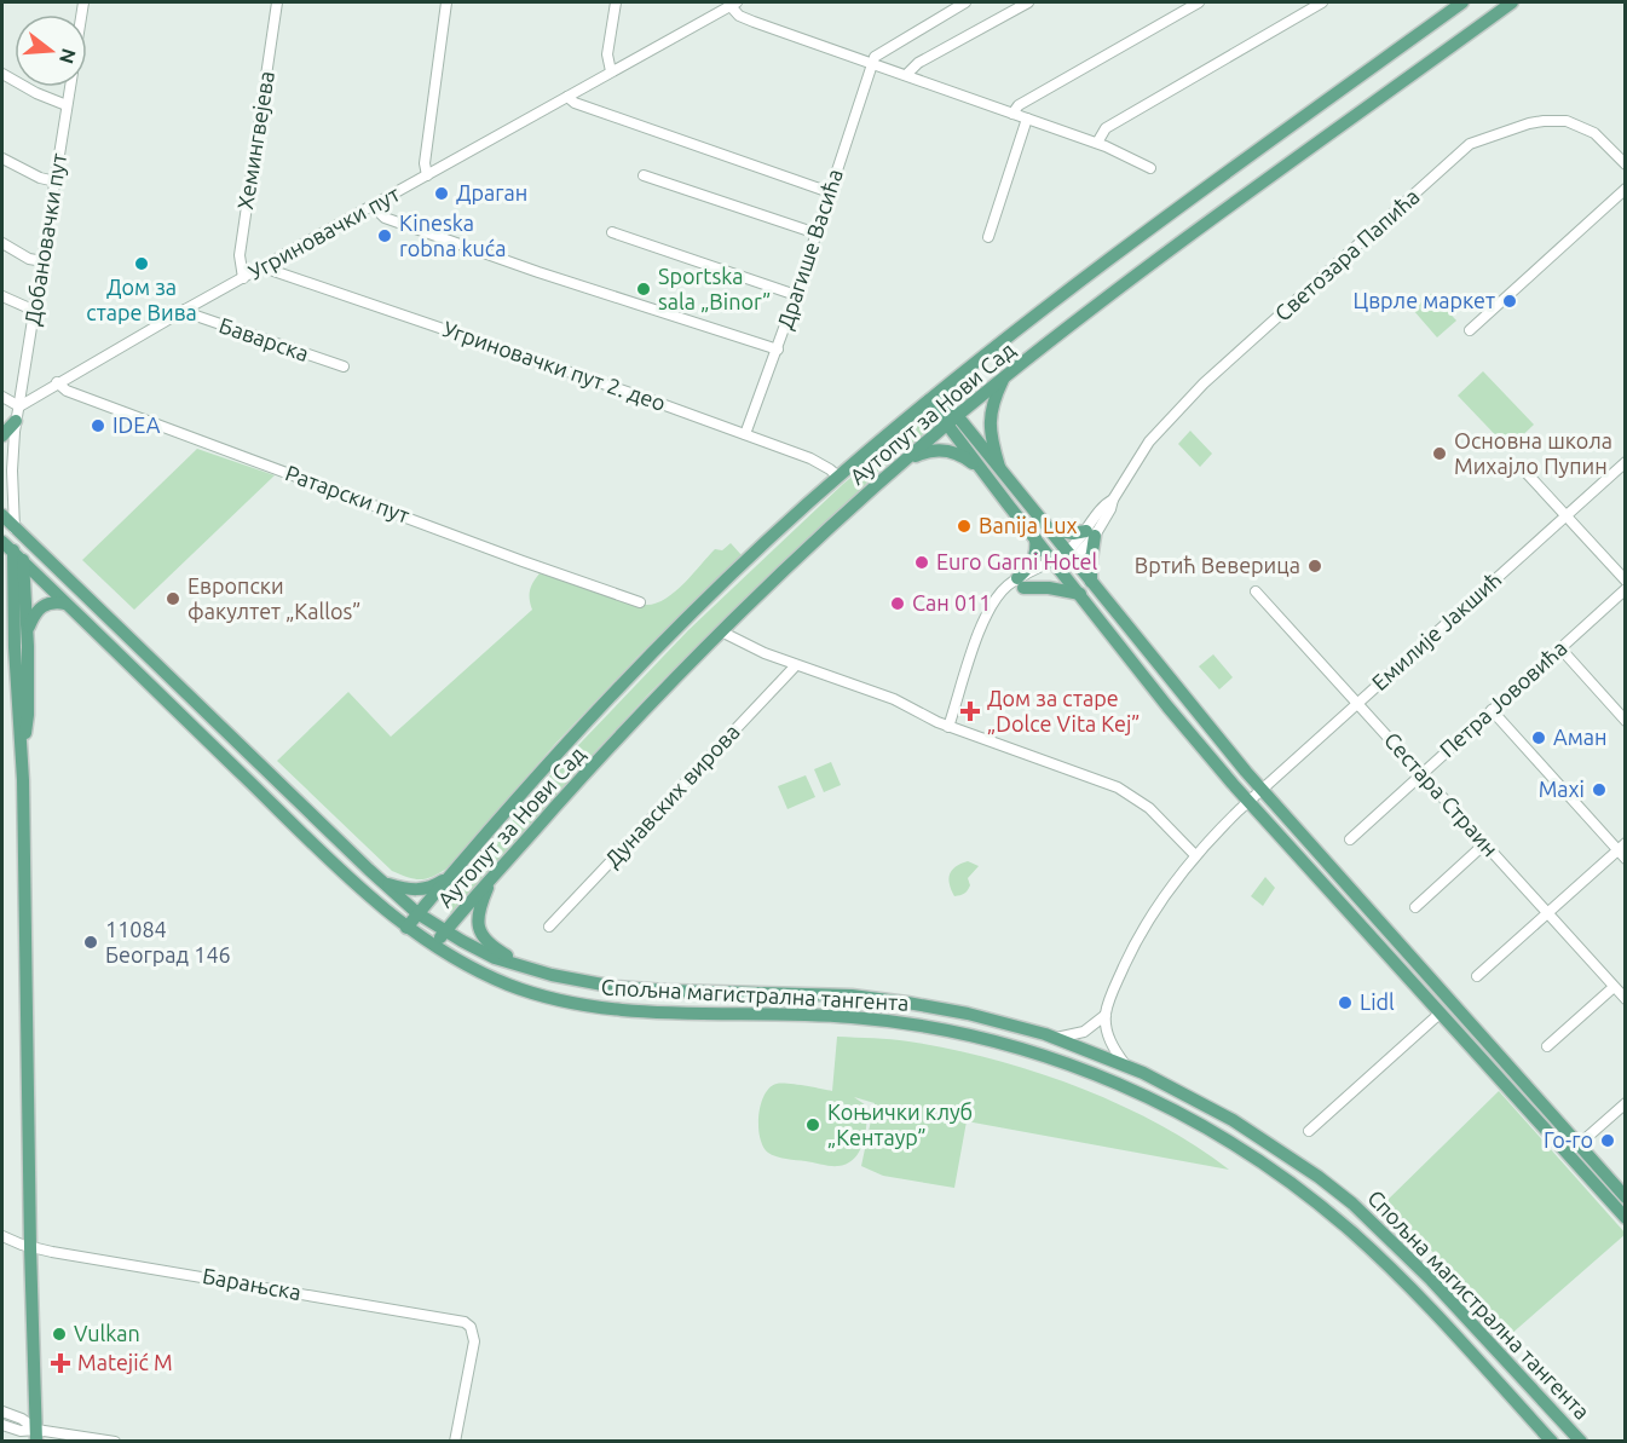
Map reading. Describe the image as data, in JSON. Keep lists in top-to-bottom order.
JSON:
{
  "streets": {
    "main road": ["Аутопут за Нови Сад", "Спољна магистрална тангента"],
    "street": [
      "Хемингвејева",
      "Угриновачки пут",
      "Добановачки пут",
      "Драгише Васића",
      "Светозара Папића",
      "Баварска",
      "Угриновачки пут 2. део",
      "Ратарски пут",
      "Емилије Јакшић",
      "Петра Јововића",
      "Сестара Страин",
      "Дунавских вирова",
      "Барањска"
    ]
  },
  "crossings": [
    ["Хемингвејева", "Угриновачки пут"],
    ["Угриновачки пут", "Добановачки пут"],
    ["Угриновачки пут", "Баварска"],
    ["Угриновачки пут", "Угриновачки пут 2. део"],
    ["Угриновачки пут", "Ратарски пут"],
    ["Драгише Васића", "Угриновачки пут 2. део"],
    ["Угриновачки пут 2. део", "Аутопут за Нови Сад"],
    ["Аутопут за Нови Сад", "Спољна магистрална тангента"],
    ["Емилије Јакшић", "Сестара Страин"],
    ["Петра Јововића", "Сестара Страин"]
  ],
  "places": {
    "other": [
      "Драган",
      "Kineska robna kuća",
      "Дом за старе Вива",
      "Sportska sala „Binor”",
      "Цврле маркет",
      "IDEA",
      "Основна школа Михајло Пупин",
      "Banija Lux",
      "Euro Garni Hotel",
      "Вртић Веверица",
      "Европски факултет „Kallos”",
      "Сан 011",
      "Аман",
      "Maxi",
      "11084 Београд 146",
      "Lidl",
      "Коњички клуб „Кентаур”",
      "Го-го",
      "Vulkan"
    ],
    "health": ["Дом за старе „Dolce Vita Kej”", "Matejić M"]
  },
  "north": "right"
}
